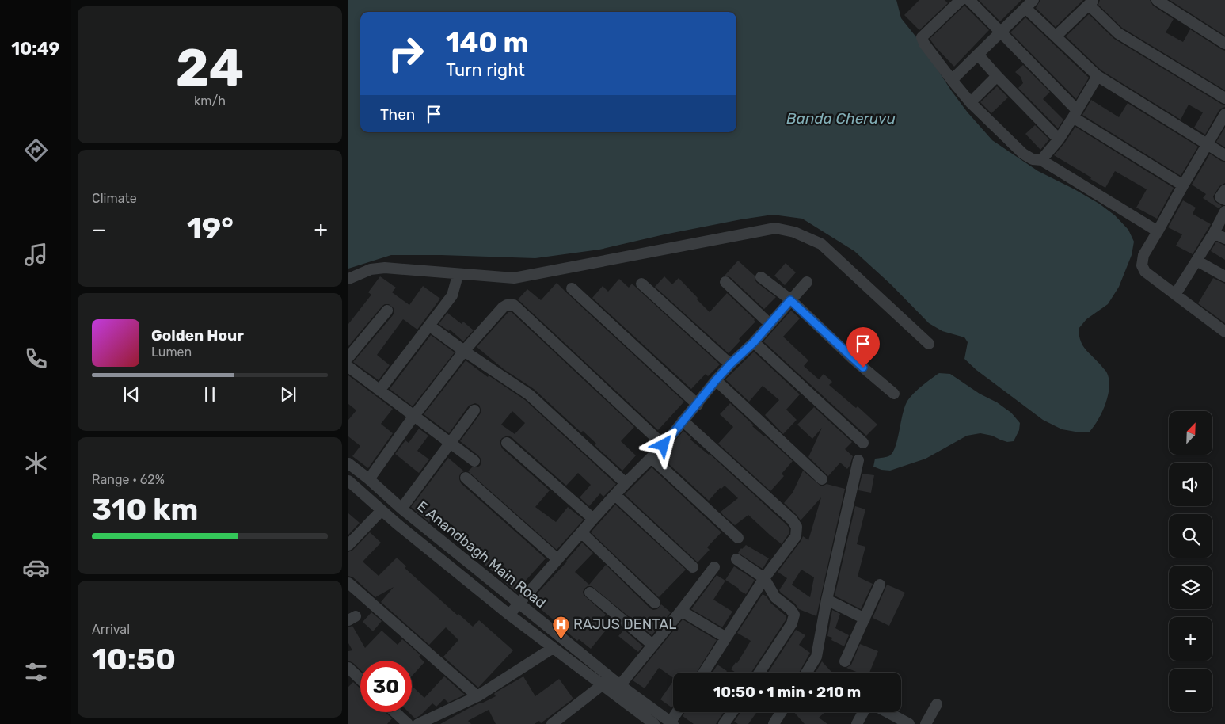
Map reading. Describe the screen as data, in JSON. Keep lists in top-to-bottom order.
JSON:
{
  "streets": {
    "street": ["E Anandbagh Main Road"]
  },
  "water": ["Banda Cheruvu"],
  "places": {
    "hospital": ["RAJUS DENTAL"]
  },
  "north": "top right",
  "page": {
    "tabs": "10:49",
    "tile": [
      ["24", "km/h"],
      "Climate",
      ["Range · 62%", "310 km"],
      ["Arrival", "10:50"]
    ],
    "turn": ["140 m", "Turn right"],
    "then": "Then",
    "heat": ["−", "19°", "+"],
    "song": ["Golden Hour", "Lumen"],
    "map_buttons": ["+", "−"],
    "limit": "30",
    "trip": "10:50 · 1 min · 210 m"
  }
}
